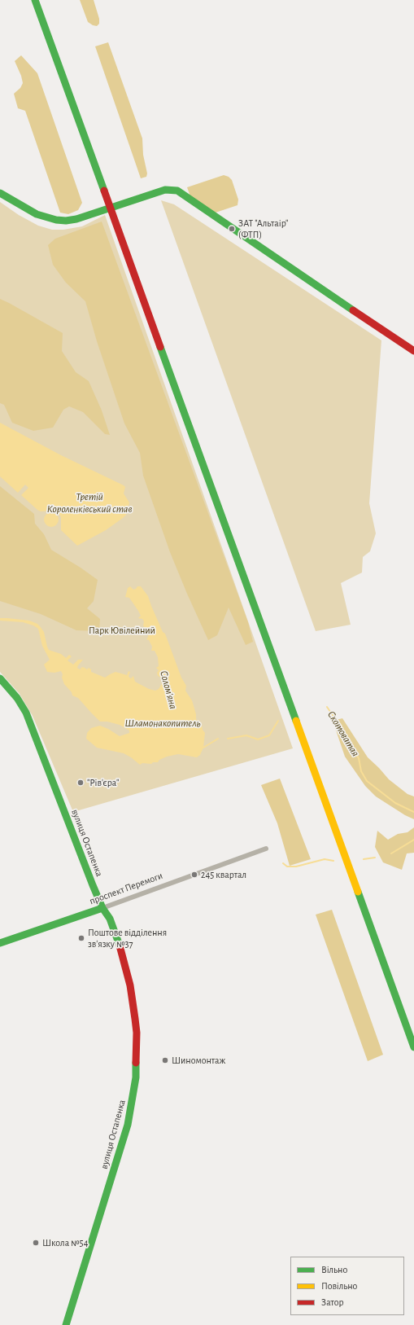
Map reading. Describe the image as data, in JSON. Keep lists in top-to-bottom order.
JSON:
{
  "streets": {
    "street": ["вулиця Остапенка", "проспект Перемоги"]
  },
  "crossings": [
    ["вулиця Остапенка", "проспект Перемоги"]
  ],
  "water": [
    "Третій Короленківський став",
    "Солом'яна",
    "Шламонакопитель",
    "Скотоватая"
  ],
  "parks": ["Парк Ювілейний"],
  "places": [
    "ЗАТ \"Альтаір\" (ФТП)",
    "\"Рів'єра\"",
    "245 квартал",
    "Поштове відділення зв'язку №37",
    "Шиномонтаж",
    "Школа №54"
  ],
  "legend": ["Вільно", "Повільно", "Затор"]
}
